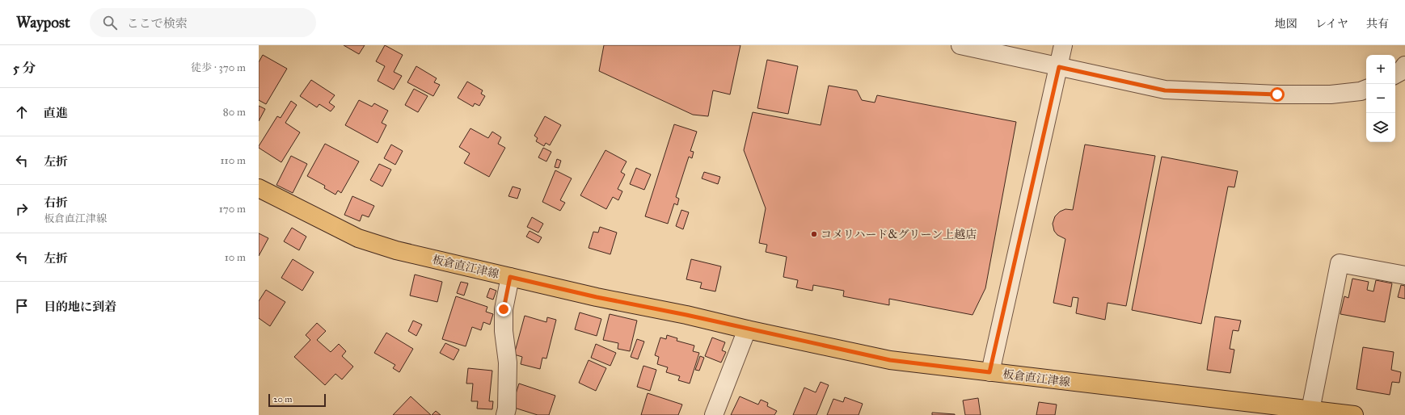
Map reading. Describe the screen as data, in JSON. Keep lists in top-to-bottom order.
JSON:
{
  "streets": {
    "main road": ["板倉直江津線"]
  },
  "places": ["コメリハード&グリーン上越店"],
  "scale_bar": "20 m",
  "page": {
    "header": "Waypost",
    "search": "ここで検索",
    "nav": ["地図", "レイヤ", "共有"],
    "heading": ["5 分", "徒歩 · 370 m"],
    "map_buttons": ["+", "−"],
    "list": [
      ["直進", "80 m"],
      ["左折", "110 m"],
      ["右折", "板倉直江津線", "170 m"],
      ["左折", "10 m"],
      "目的地に到着"
    ],
    "scale": "20 m"
  }
}
